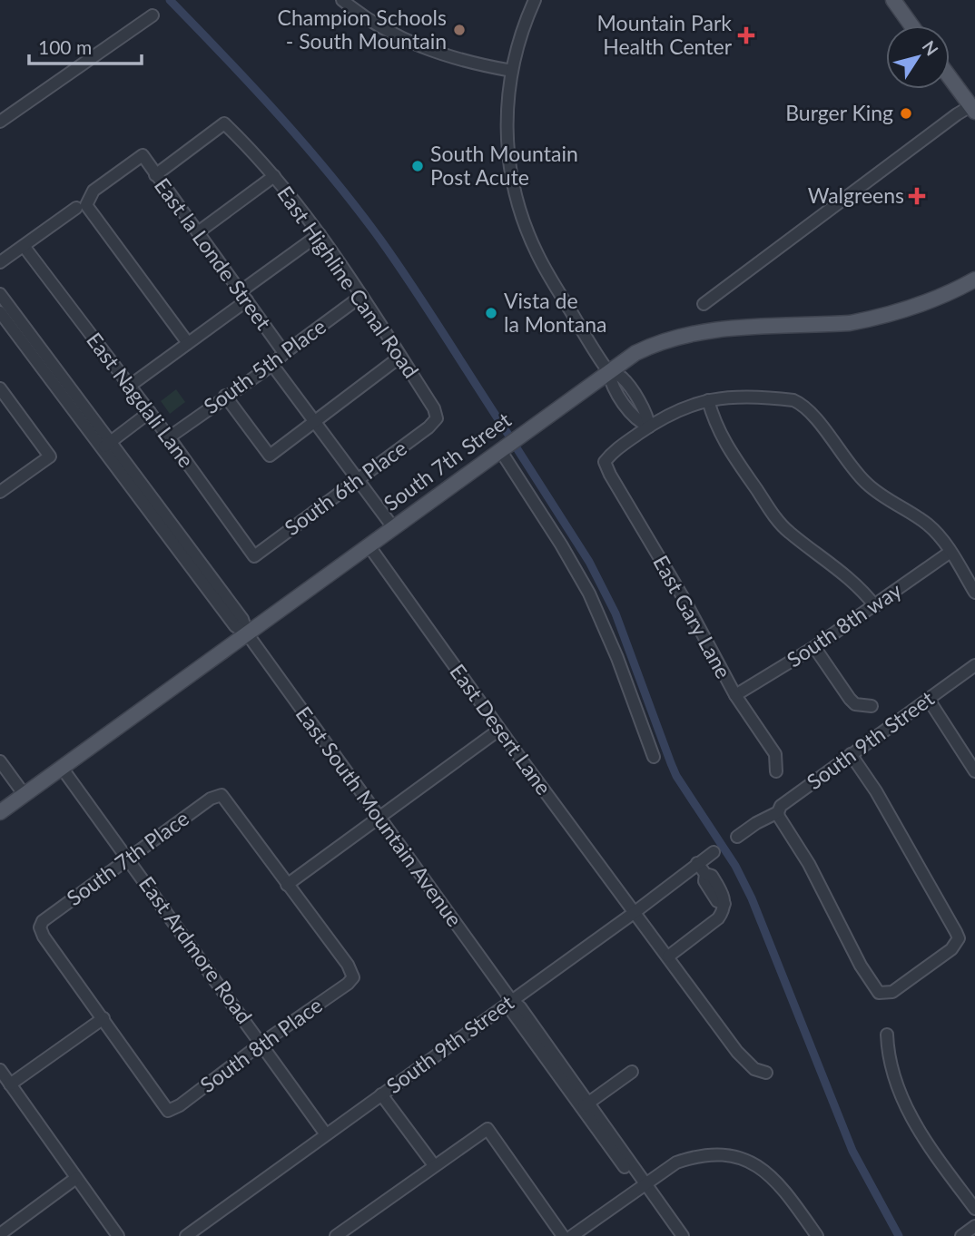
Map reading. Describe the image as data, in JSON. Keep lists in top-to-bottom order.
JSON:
{
  "streets": {
    "main road": ["South 7th Street"],
    "street": [
      "East la Londe Street",
      "East Highline Canal Road",
      "South 5th Place",
      "East Nagdali Lane",
      "South 6th Place",
      "East Gary Lane",
      "South 8th way",
      "East Desert Lane",
      "South 9th Street",
      "East South Mountain Avenue",
      "South 7th Place",
      "East Ardmore Road",
      "South 8th Place"
    ]
  },
  "crossings": [
    ["East la Londe Street", "East Highline Canal Road"],
    ["East la Londe Street", "South 5th Place"],
    ["East Highline Canal Road", "South 5th Place"],
    ["East Highline Canal Road", "South 6th Place"],
    ["South 5th Place", "East Nagdali Lane"],
    ["East Nagdali Lane", "South 6th Place"],
    ["South 7th Street", "East Desert Lane"],
    ["South 7th Street", "East South Mountain Avenue"],
    ["South 7th Street", "East Ardmore Road"],
    ["East Gary Lane", "South 8th way"],
    ["East Desert Lane", "South 9th Street"],
    ["South 9th Street", "East South Mountain Avenue"],
    ["South 9th Street", "East Ardmore Road"],
    ["South 7th Place", "East Ardmore Road"],
    ["South 7th Place", "South 8th Place"],
    ["East Ardmore Road", "South 8th Place"]
  ],
  "places": {
    "other": [
      "Champion Schools - South Mountain",
      "Burger King",
      "South Mountain Post Acute",
      "Vista de la Montana"
    ],
    "health": ["Mountain Park Health Center", "Walgreens"]
  },
  "scale_bar": "100 m",
  "north": "top right"
}
